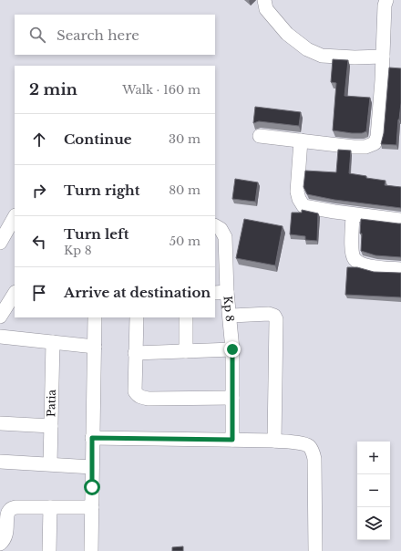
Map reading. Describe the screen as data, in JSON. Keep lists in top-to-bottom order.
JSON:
{
  "streets": {
    "street": ["Kp 8", "Patia"]
  },
  "page": {
    "search": "Search here",
    "heading": ["2 min", "Walk · 160 m"],
    "list": [
      ["Continue", "30 m"],
      ["Turn right", "80 m"],
      ["Turn left", "Kp 8", "50 m"],
      "Arrive at destination"
    ],
    "map_buttons": ["+", "−"]
  }
}
